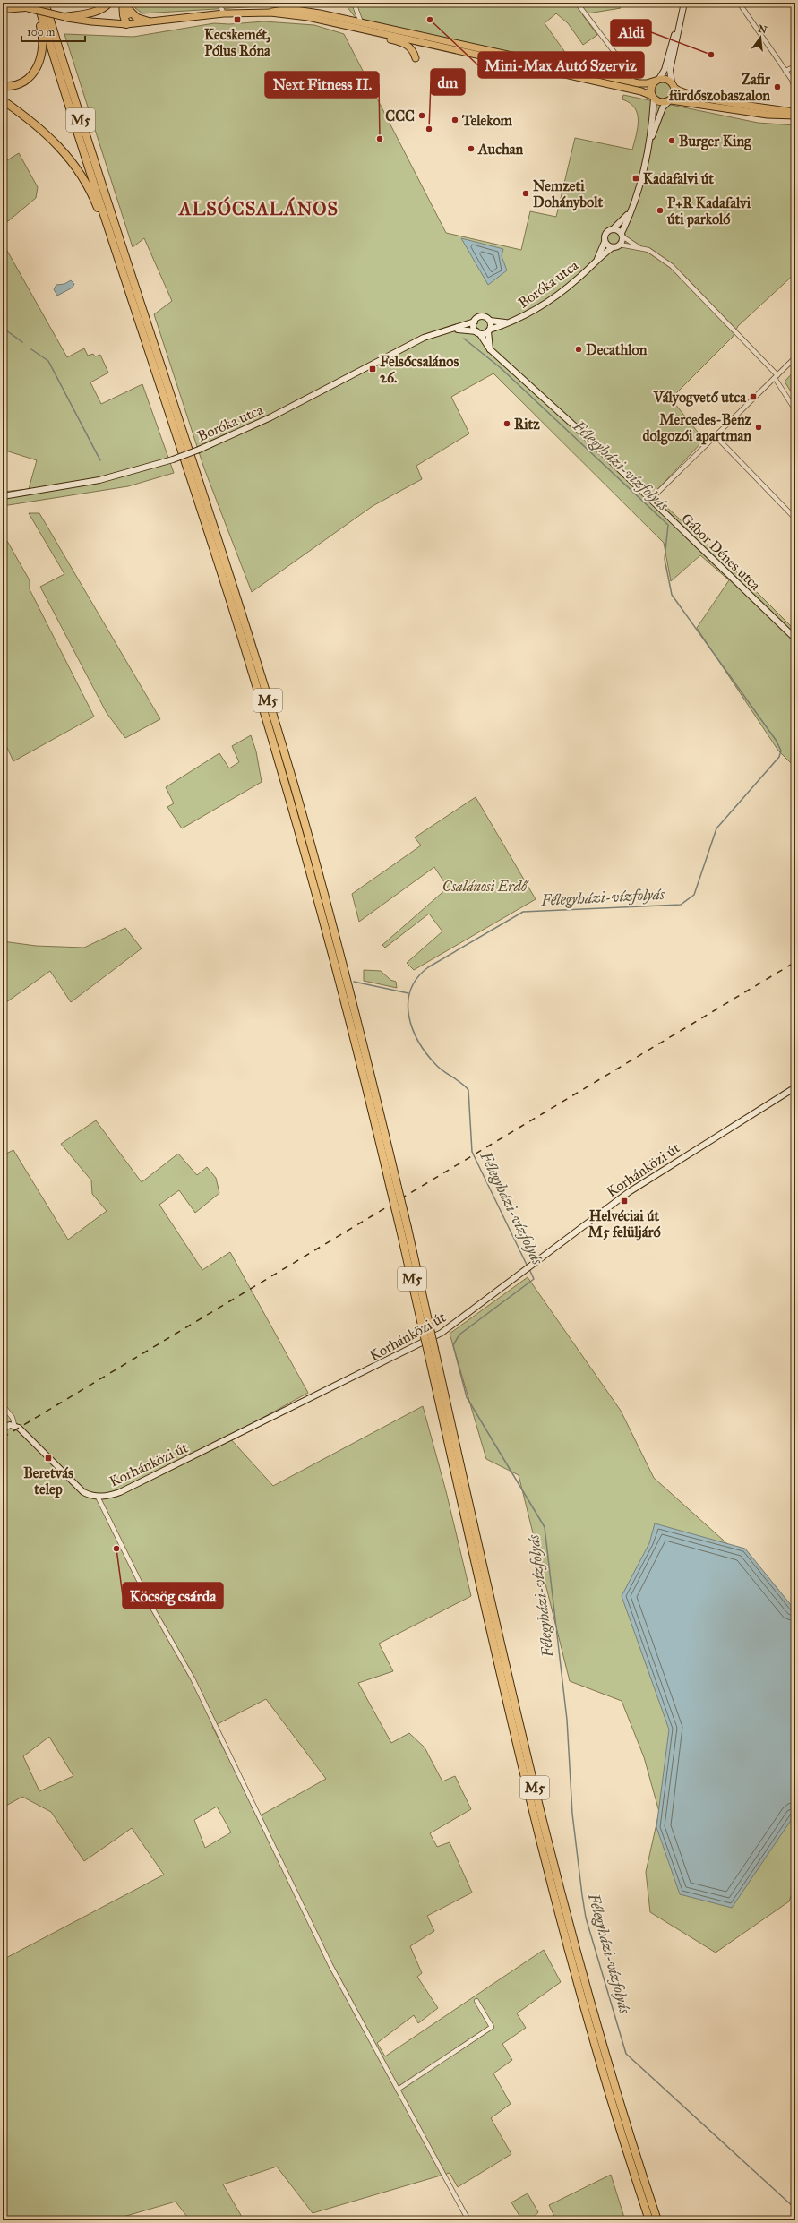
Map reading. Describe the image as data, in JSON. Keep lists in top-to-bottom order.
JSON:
{
  "streets": {
    "highway": ["M5"],
    "street": ["Boróka utca", "Gábor Dénes utca", "Korhánközi út"]
  },
  "crossings": [
    ["Boróka utca", "Gábor Dénes utca"]
  ],
  "districts": ["ALSÓCSALÁNOS"],
  "water": ["Félegyházi-vízfolyás"],
  "parks": ["Csalánosi Erdő"],
  "places": {
    "transit": [
      "Kecskemét, Pólus Róna",
      "Kadafalvi út",
      "Felsőcsalános 26.",
      "Vályogvető utca",
      "Helvéciai út M5 felüljáró",
      "Beretvás telep"
    ],
    "other": [
      "Mini-Max Autó Szerviz",
      "Aldi",
      "Zafir fürdőszobaszalon",
      "CCC",
      "Telekom",
      "dm",
      "Next Fitness II.",
      "Burger King",
      "Auchan",
      "Nemzeti Dohánybolt",
      "P+R Kadafalvi úti parkoló",
      "Decathlon",
      "Ritz",
      "Mercedes-Benz dolgozói apartman",
      "Köcsög csárda"
    ]
  },
  "scale_bar": "100 m",
  "north": "top"
}
